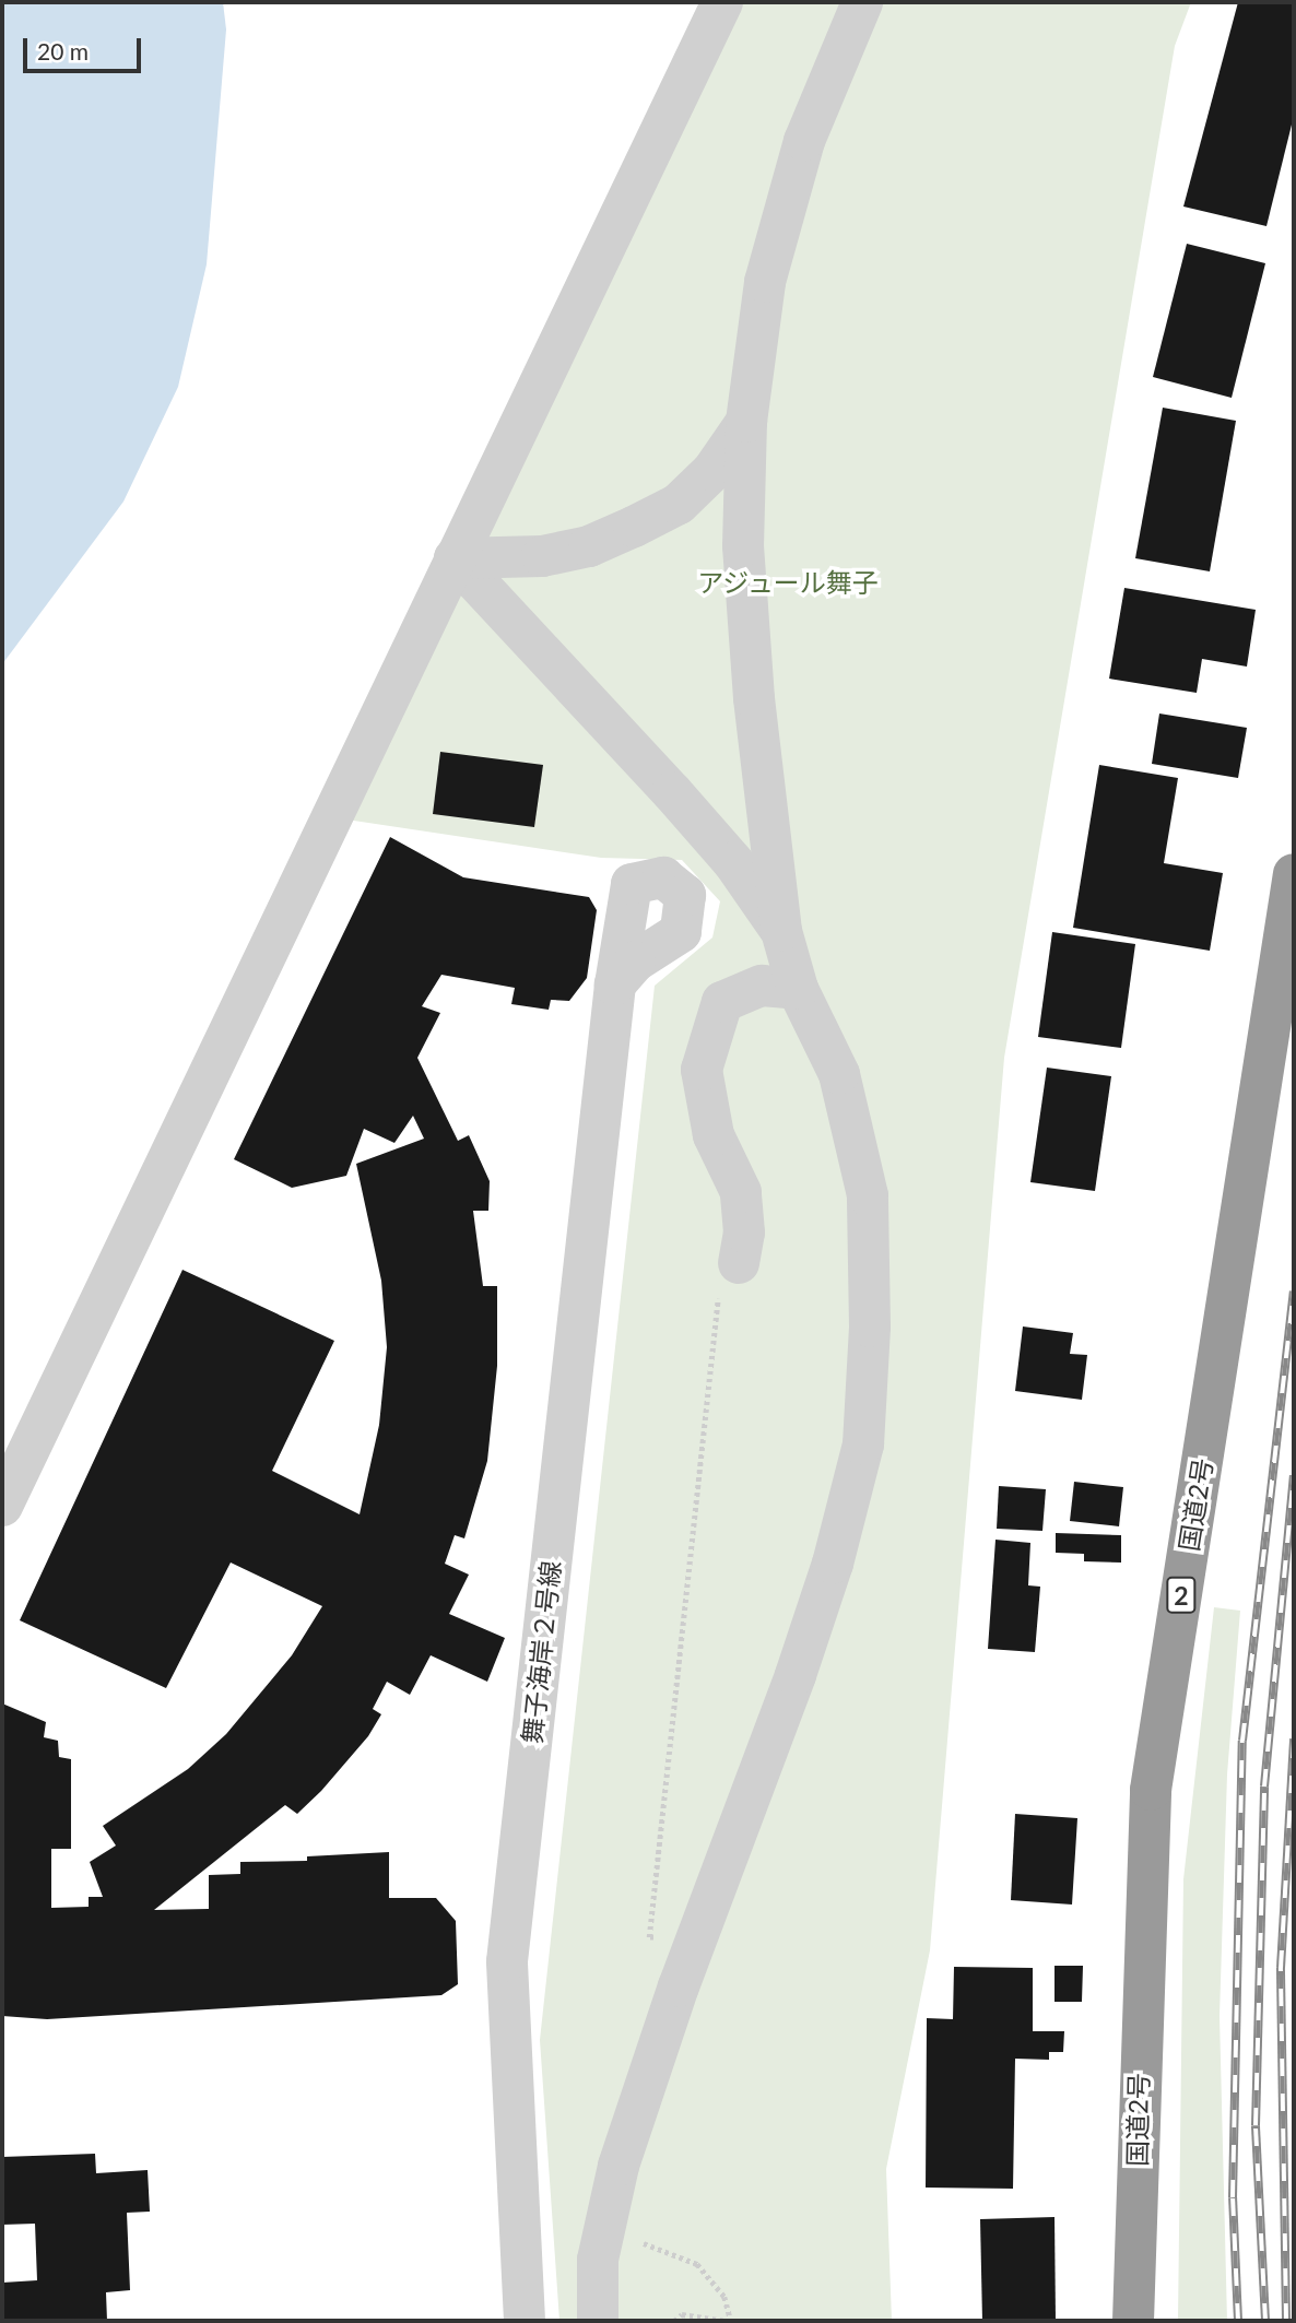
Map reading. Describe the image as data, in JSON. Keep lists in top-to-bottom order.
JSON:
{
  "streets": {
    "highway": ["国道2号", "2"],
    "street": ["舞子海岸２号線"]
  },
  "parks": ["アジュール舞子"],
  "scale_bar": "20 m"
}
